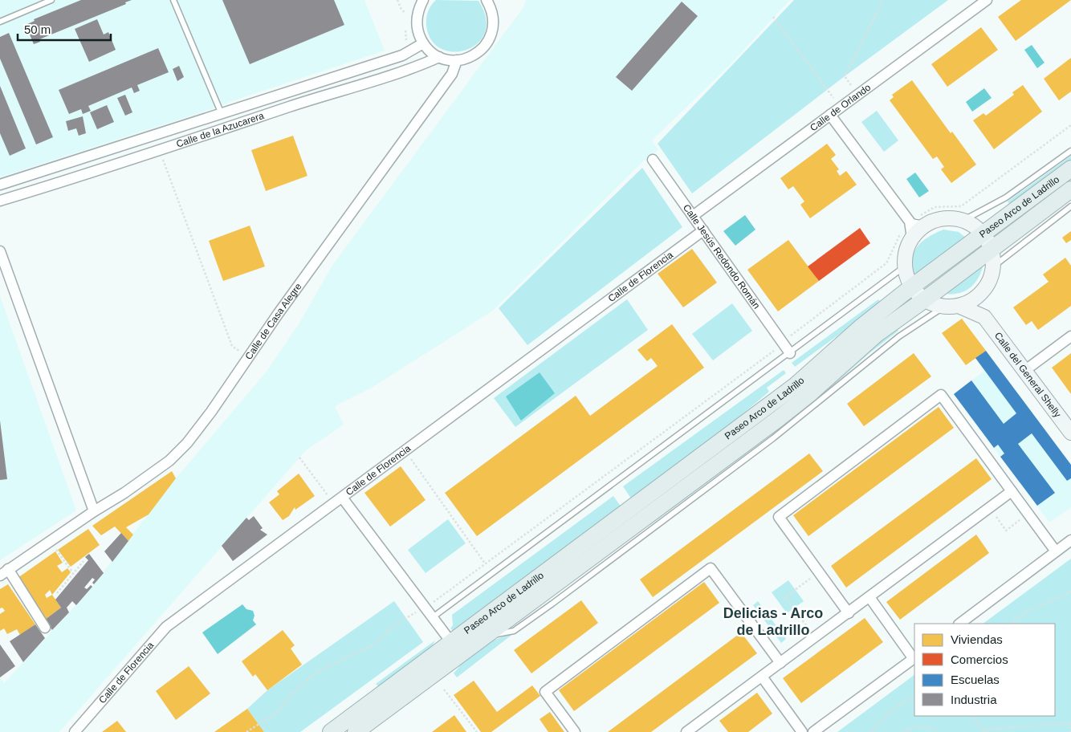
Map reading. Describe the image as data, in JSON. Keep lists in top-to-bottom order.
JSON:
{
  "streets": {
    "main road": ["Paseo Arco de Ladrillo"],
    "street": [
      "Calle de Orlando",
      "Calle de la Azucarera",
      "Calle Jesús Redondo Román",
      "Calle de Florencia",
      "Calle de Casa Alegre",
      "Calle del General Shelly"
    ]
  },
  "crossings": [
    ["Calle de Orlando", "Calle Jesús Redondo Román"],
    ["Calle Jesús Redondo Román", "Calle de Florencia"]
  ],
  "districts": ["Delicias - Arco de Ladrillo"],
  "legend": [
    "Viviendas",
    "Comercios",
    "Escuelas",
    "Industria"
  ],
  "scale_bar": "50 m"
}
